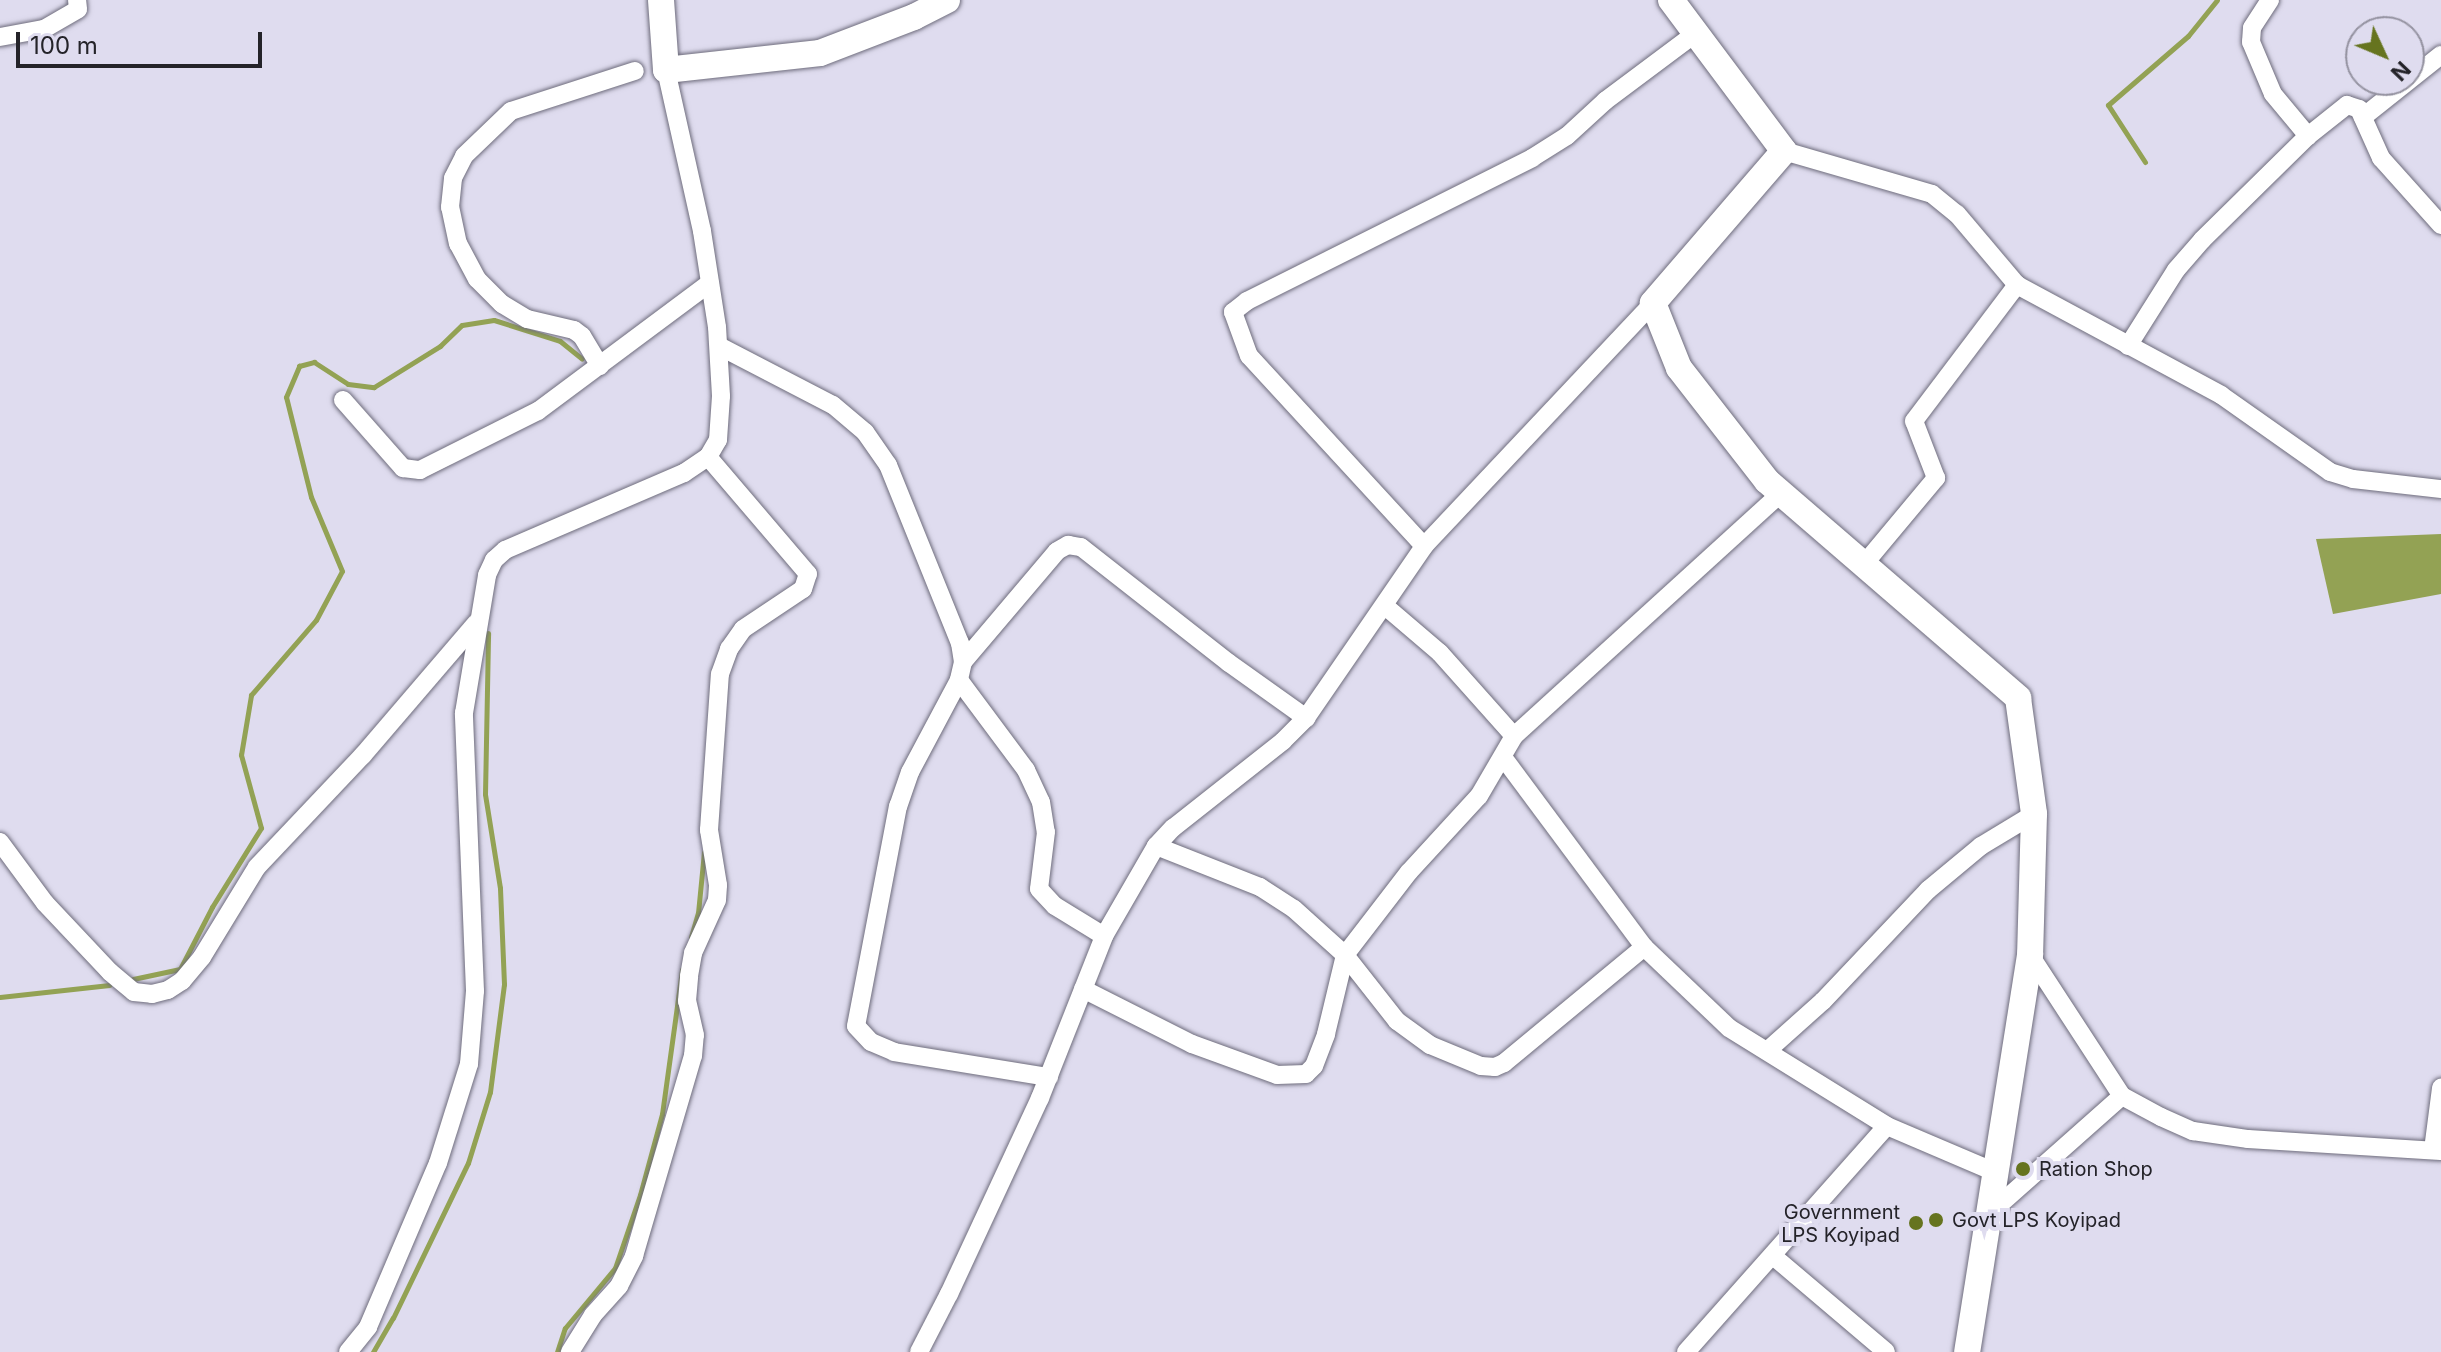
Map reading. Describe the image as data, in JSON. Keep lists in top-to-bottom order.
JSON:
{
  "places": ["Ration Shop", "Govt LPS Koyipad", "Government LPS Koyipad"],
  "scale_bar": "100 m",
  "north": "bottom right"
}
